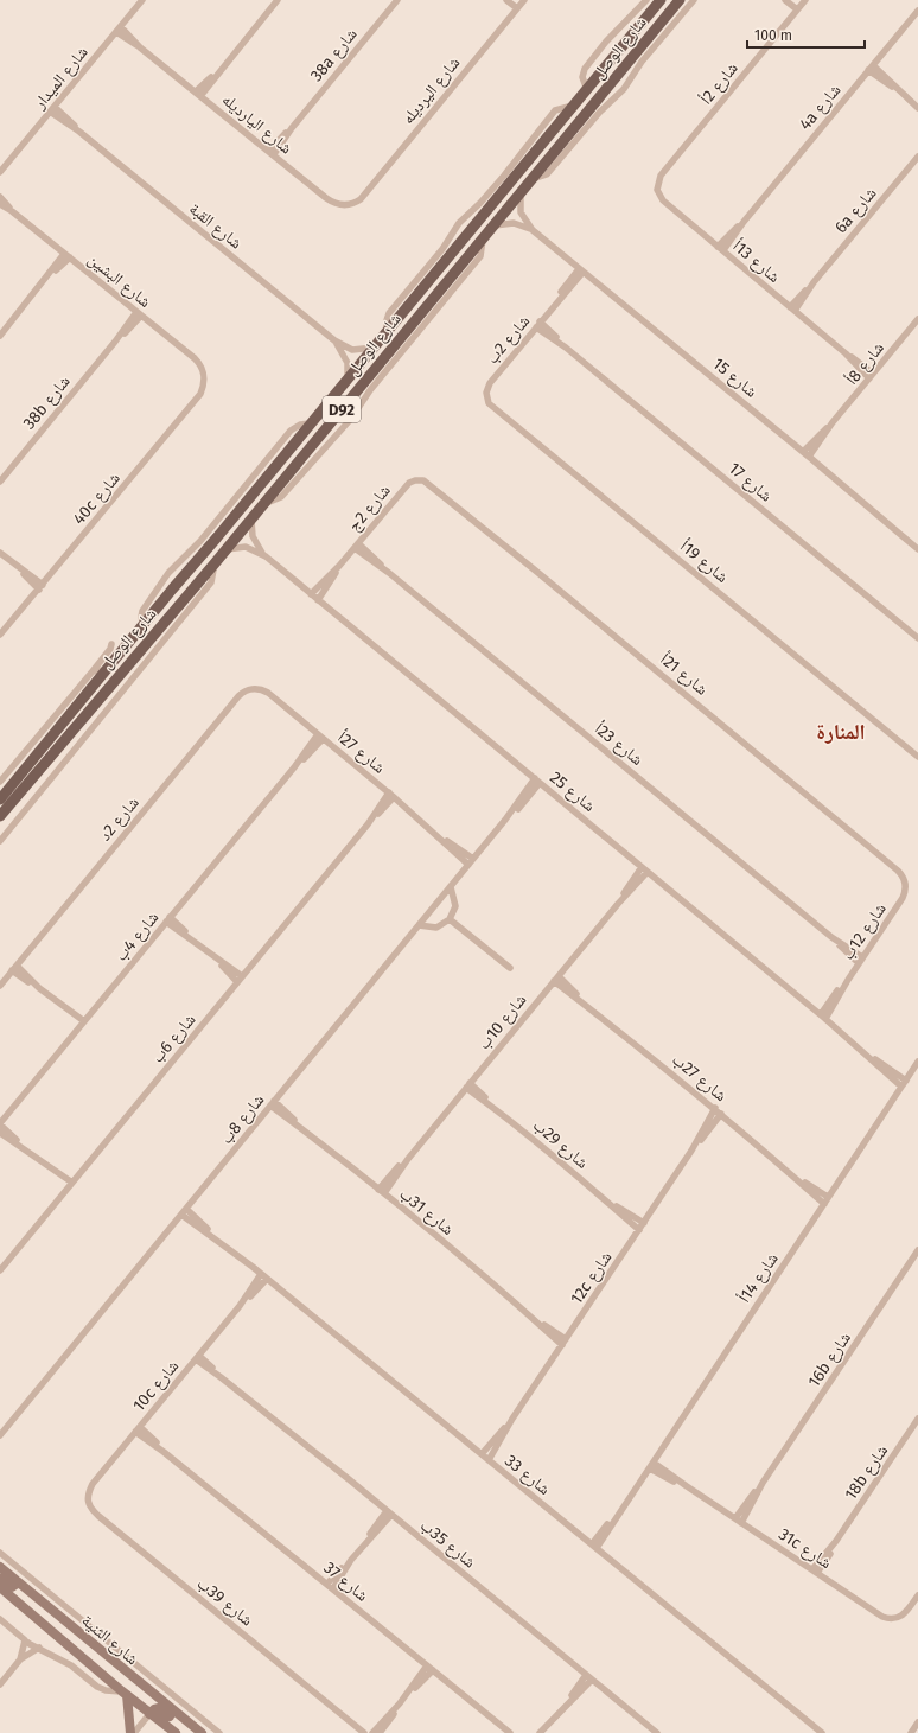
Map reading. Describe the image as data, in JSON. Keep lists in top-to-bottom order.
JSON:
{
  "streets": {
    "main road": ["شارع الوصل", "D92", "شارع الثنية"],
    "street": [
      "38a شارع",
      "شارع الميدار",
      "شارع 2أ",
      "شارع اليرديله",
      "4a شارع",
      "شارع اليارديله",
      "6a شارع",
      "شارع القبة",
      "شارع 13أ",
      "شارع البشين",
      "شارع 2ب",
      "شارع 8أ",
      "شارع 15",
      "38b شارع",
      "شارع 17",
      "40c شارع",
      "شارع 2ج",
      "شارع 19أ",
      "شارع 21أ",
      "شارع 23أ",
      "شارع 27أ",
      "شارع 25",
      "شارع 2د",
      "شارع 12ب",
      "شارع 4ب",
      "شارع 10ب",
      "شارع 6ب",
      "شارع 27ب",
      "شارع 8ب",
      "شارع 29ب",
      "شارع 31ب",
      "12c شارع",
      "شارع 14أ",
      "16b شارع",
      "10c شارع",
      "18b شارع",
      "شارع 33",
      "شارع 35ب",
      "31c شارع",
      "شارع 37",
      "شارع 39ب"
    ]
  },
  "crossings": [
    ["شارع الوصل", "شارع القبة"],
    ["شارع الوصل", "شارع 15"],
    ["شارع الوصل", "شارع 25"],
    ["38a شارع", "شارع اليارديله"],
    ["شارع الميدار", "شارع اليارديله"],
    ["شارع الميدار", "شارع القبة"],
    ["شارع 2أ", "شارع 13أ"],
    ["شارع اليرديله", "شارع اليارديله"],
    ["4a شارع", "شارع 13أ"],
    ["6a شارع", "شارع 13أ"],
    ["شارع 13أ", "شارع 8أ"],
    ["شارع البشين", "38b شارع"],
    ["شارع البشين", "40c شارع"],
    ["شارع 2ب", "شارع 15"],
    ["شارع 2ب", "شارع 17"],
    ["شارع 2ب", "شارع 19أ"],
    ["شارع 8أ", "شارع 15"],
    ["شارع 2ج", "شارع 21أ"],
    ["شارع 2ج", "شارع 23أ"],
    ["شارع 2ج", "شارع 25"],
    ["شارع 21أ", "شارع 12ب"],
    ["شارع 23أ", "شارع 12ب"],
    ["شارع 27أ", "شارع 2د"],
    ["شارع 27أ", "شارع 4ب"],
    ["شارع 27أ", "شارع 6ب"],
    ["شارع 27أ", "شارع 8ب"],
    ["شارع 25", "شارع 12ب"],
    ["شارع 25", "شارع 10ب"],
    ["شارع 25", "شارع 8ب"],
    ["شارع 25", "شارع 14أ"],
    ["شارع 10ب", "شارع 27ب"],
    ["شارع 10ب", "شارع 29ب"],
    ["شارع 10ب", "شارع 31ب"],
    ["شارع 27ب", "12c شارع"],
    ["شارع 27ب", "شارع 14أ"],
    ["شارع 8ب", "شارع 31ب"],
    ["شارع 8ب", "شارع 33"],
    ["شارع 29ب", "12c شارع"],
    ["شارع 31ب", "12c شارع"],
    ["12c شارع", "شارع 33"],
    ["شارع 14أ", "شارع 33"],
    ["شارع 14أ", "31c شارع"],
    ["16b شارع", "31c شارع"],
    ["10c شارع", "شارع 33"],
    ["10c شارع", "شارع 35ب"],
    ["10c شارع", "شارع 37"],
    ["10c شارع", "شارع 39ب"],
    ["18b شارع", "31c شارع"]
  ],
  "districts": ["المنارة"],
  "scale_bar": "100 m"
}
